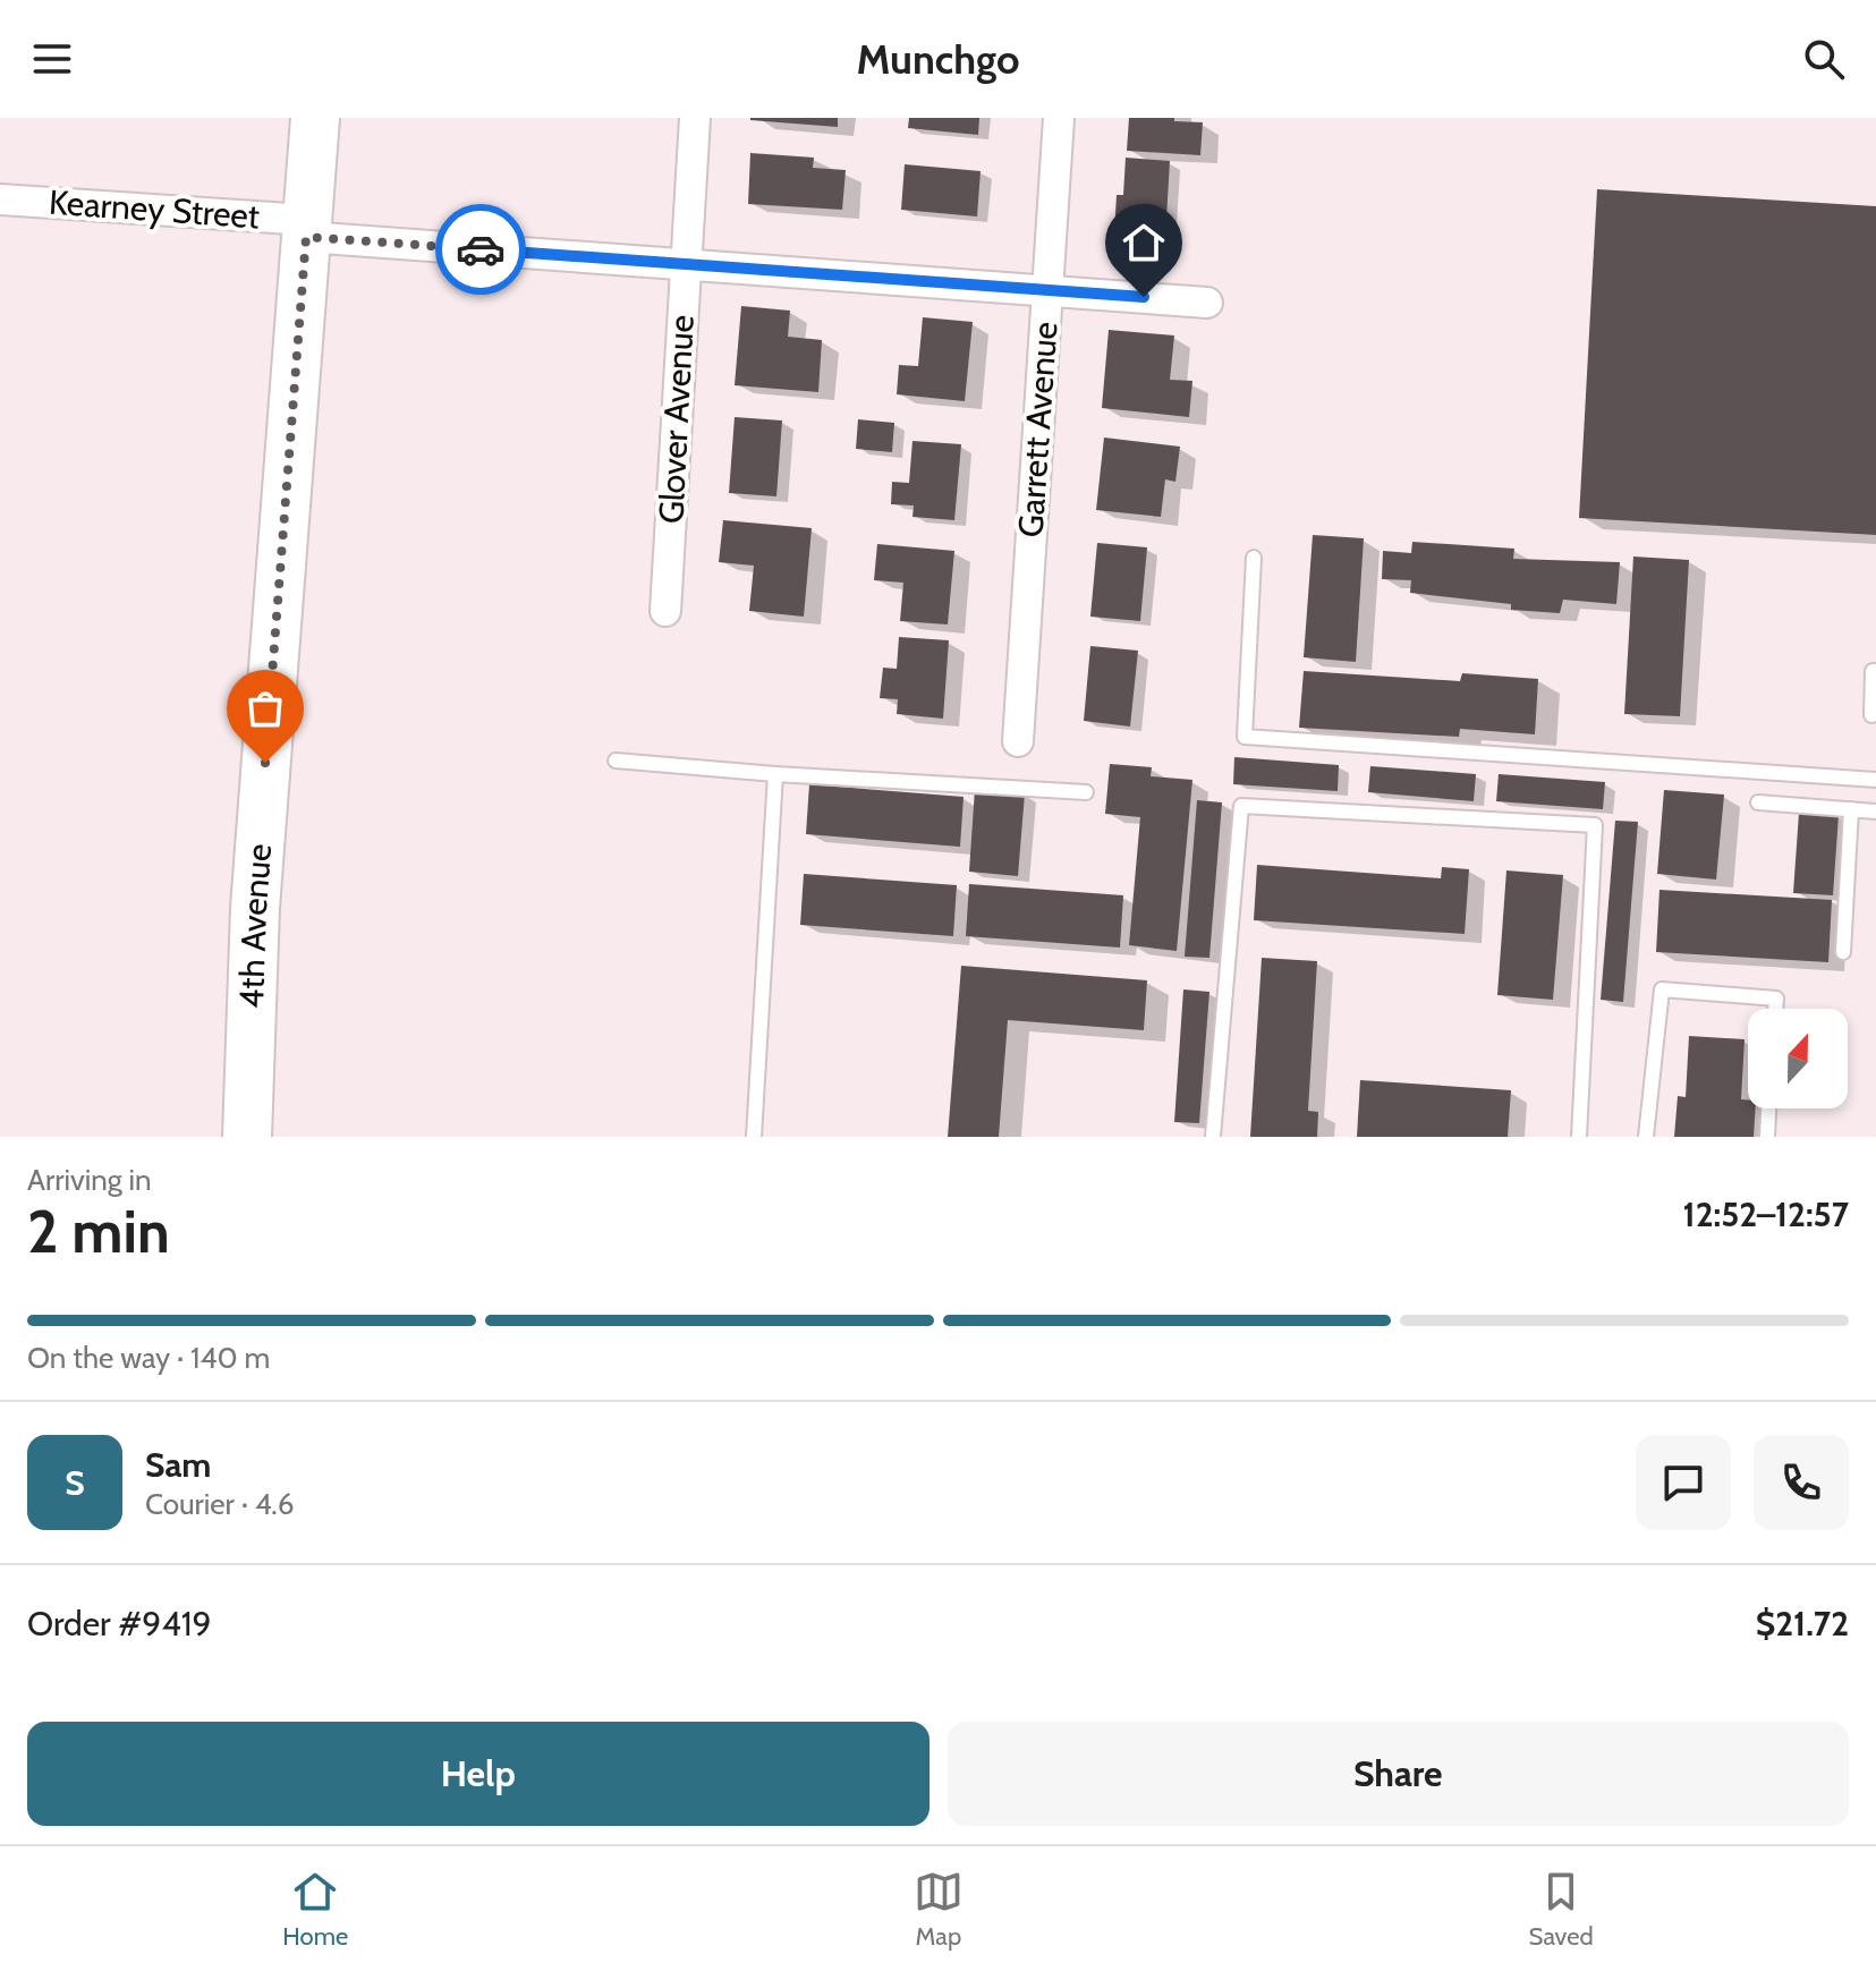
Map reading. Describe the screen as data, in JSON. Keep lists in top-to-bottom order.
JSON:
{
  "streets": {
    "main road": ["4th Avenue"],
    "street": ["Kearney Street", "Glover Avenue", "Garrett Avenue"]
  },
  "crossings": [
    ["Kearney Street", "Glover Avenue"],
    ["Kearney Street", "Garrett Avenue"],
    ["Kearney Street", "4th Avenue"]
  ],
  "north": "top",
  "page": {
    "header": "Munchgo",
    "heading": ["2 min", "Arriving in", "12:52–12:57"],
    "panel": [
      "Sam",
      "Courier · 4.6",
      "Order #9419",
      "$21.72"
    ],
    "bar": "On the way · 140 m",
    "round": "S",
    "buttons": ["Help", "Share"],
    "tabs": ["Home", "Map", "Saved"]
  }
}
